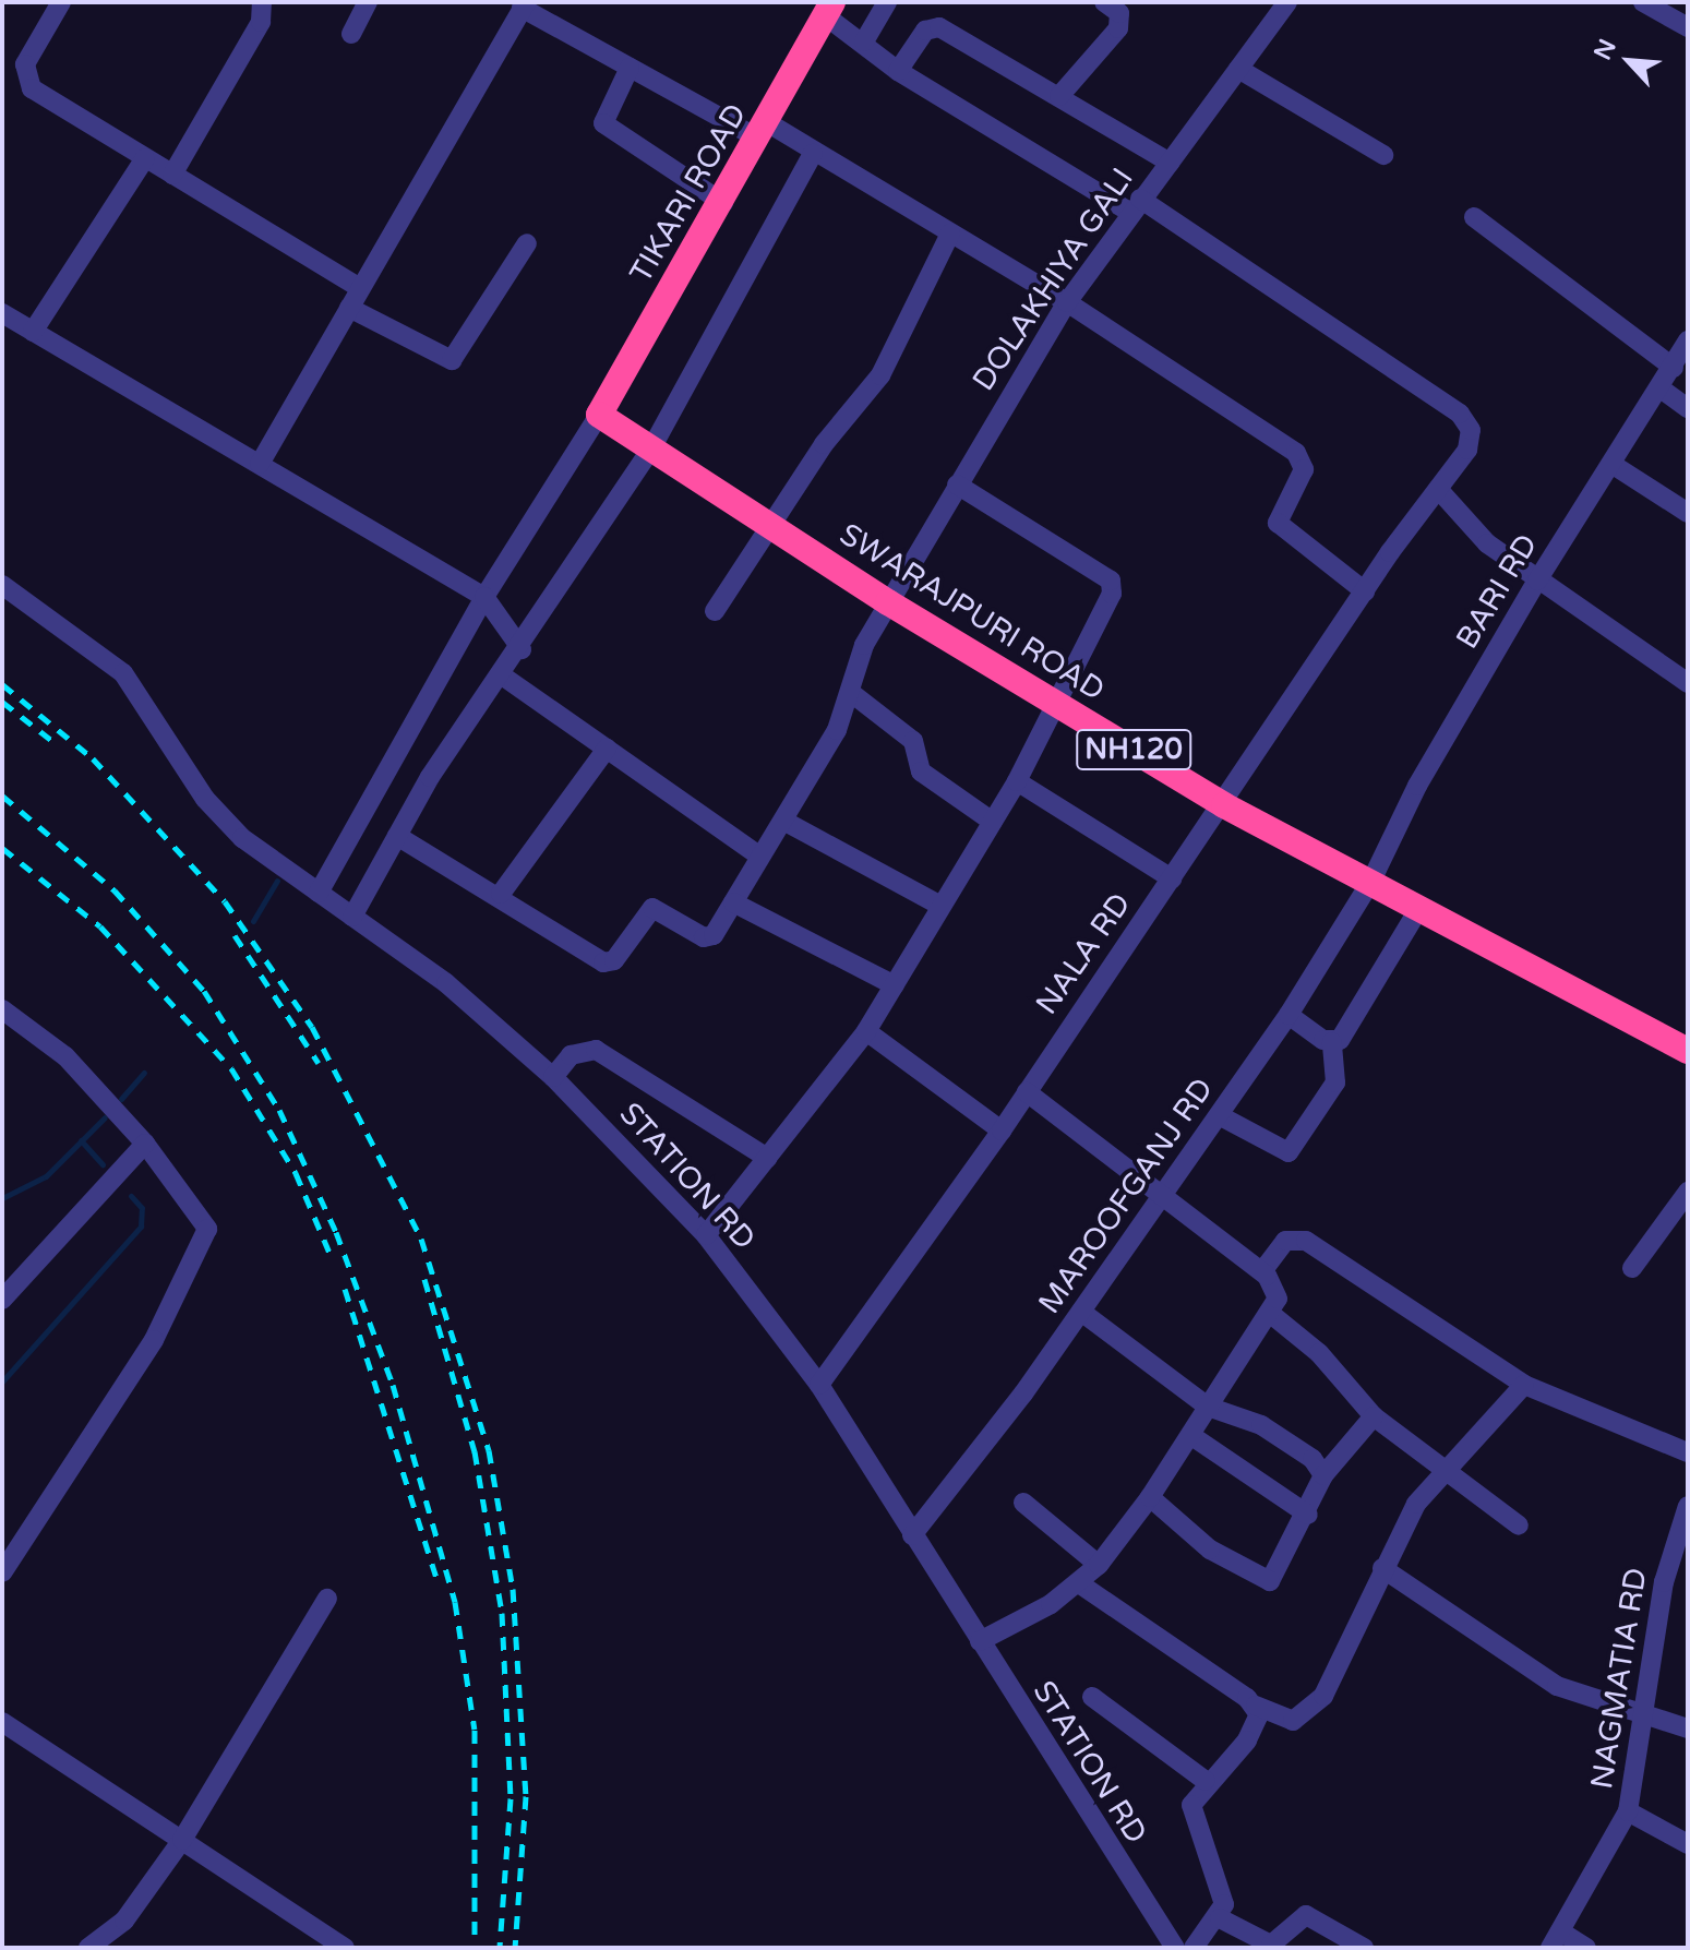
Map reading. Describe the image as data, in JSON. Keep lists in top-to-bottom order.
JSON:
{
  "streets": {
    "highway": ["TIKARI ROAD", "SWARAJPURI ROAD", "NH120"],
    "street": [
      "DOLAKHIYA GALI",
      "BARI RD",
      "NALA RD",
      "STATION RD",
      "MAROOFGANJ RD",
      "NAGMATIA RD"
    ]
  },
  "crossings": [
    ["TIKARI ROAD", "SWARAJPURI ROAD"],
    ["TIKARI ROAD", "NALA RD"],
    ["DOLAKHIYA GALI", "SWARAJPURI ROAD"],
    ["DOLAKHIYA GALI", "NALA RD"],
    ["BARI RD", "SWARAJPURI ROAD"],
    ["BARI RD", "MAROOFGANJ RD"],
    ["SWARAJPURI ROAD", "NALA RD"],
    ["SWARAJPURI ROAD", "MAROOFGANJ RD"],
    ["NALA RD", "STATION RD"],
    ["STATION RD", "MAROOFGANJ RD"]
  ],
  "north": "top left"
}
